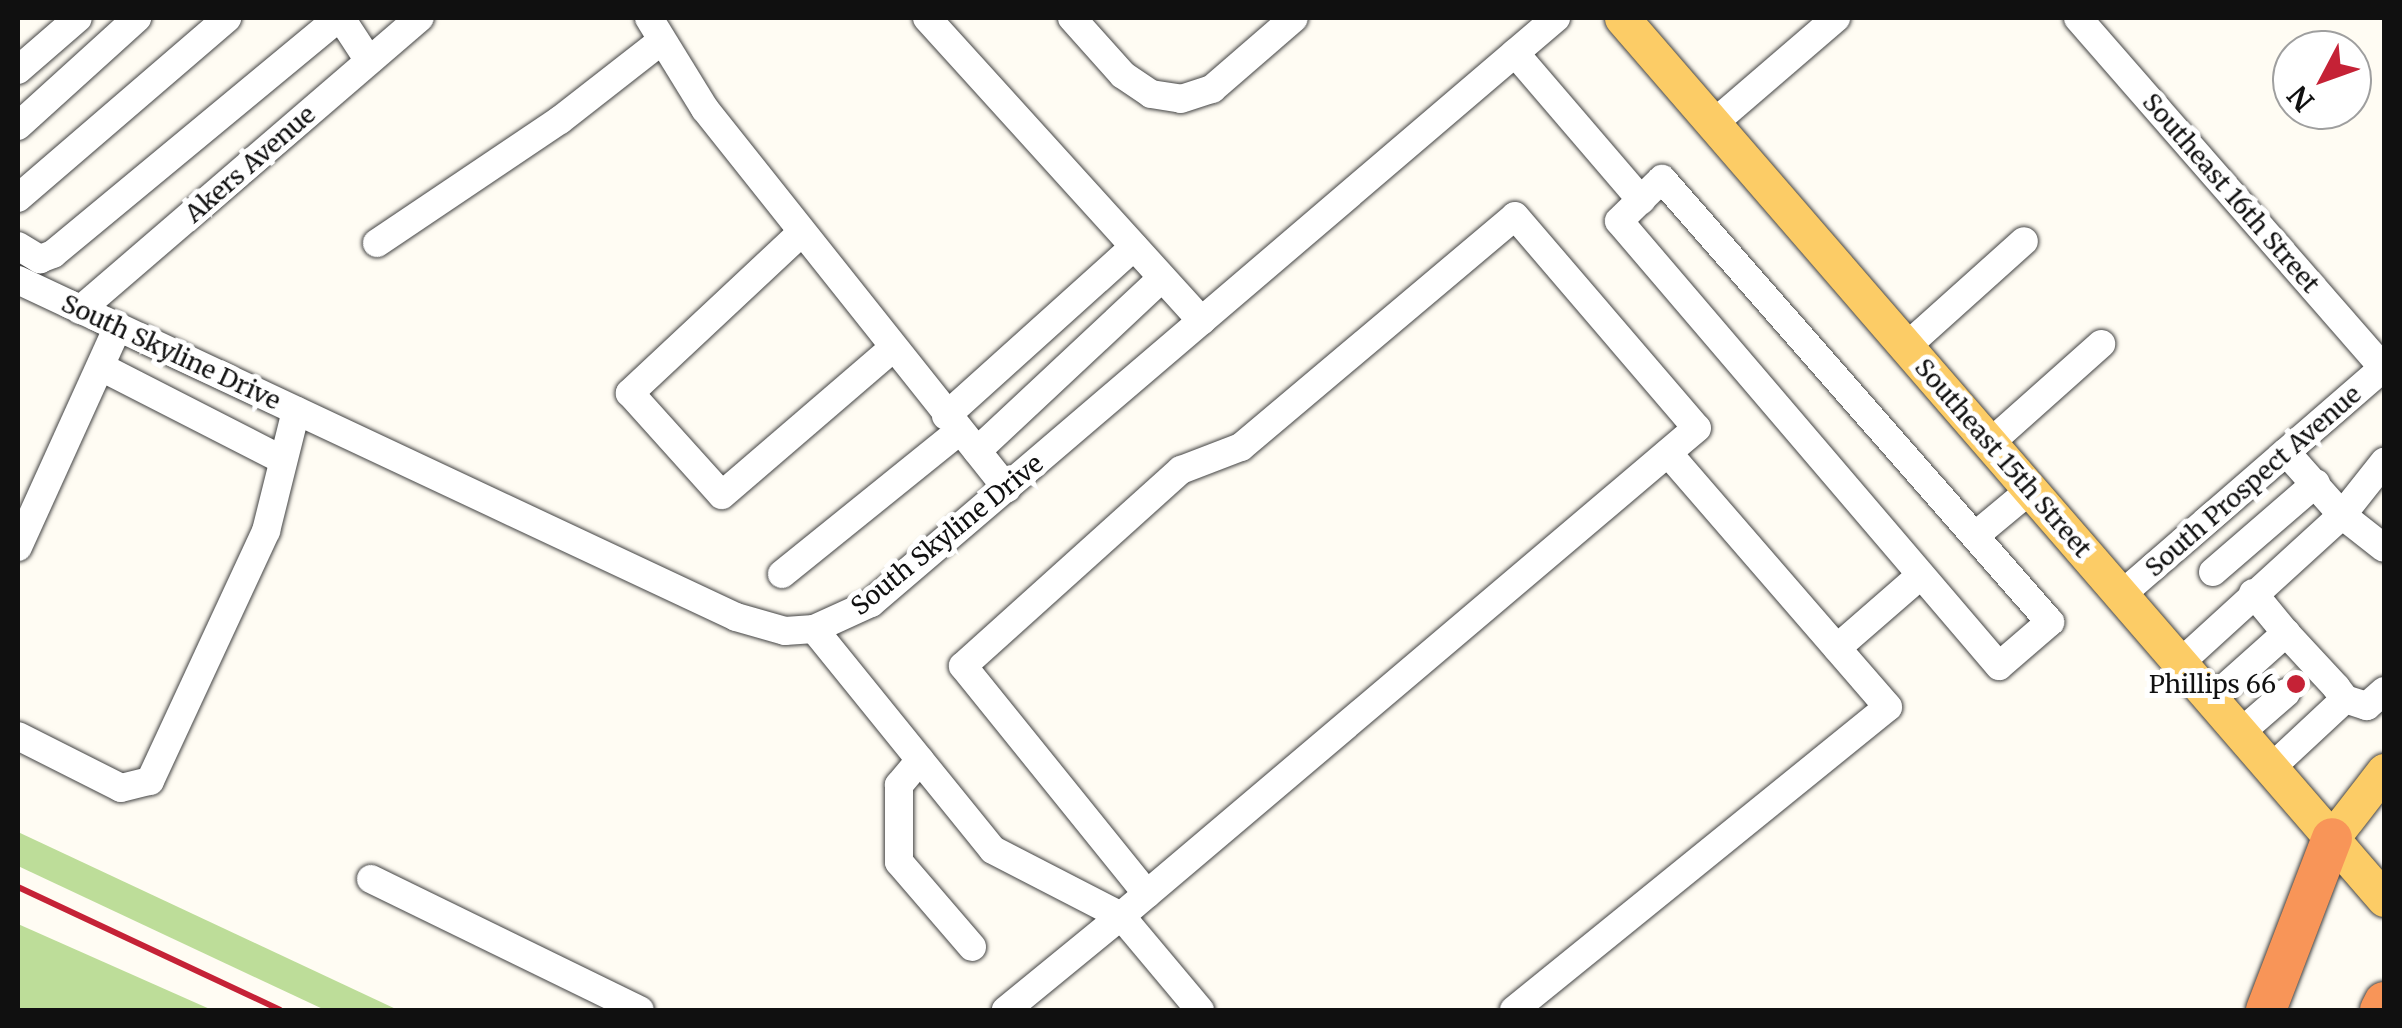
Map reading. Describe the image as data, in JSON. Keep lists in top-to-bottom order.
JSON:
{
  "streets": {
    "main road": ["Southeast 15th Street"],
    "street": [
      "Akers Avenue",
      "Southeast 16th Street",
      "South Skyline Drive",
      "South Prospect Avenue"
    ]
  },
  "crossings": [
    ["Akers Avenue", "South Skyline Drive"],
    ["Southeast 16th Street", "South Prospect Avenue"],
    ["Southeast 15th Street", "South Prospect Avenue"]
  ],
  "places": ["Phillips 66"],
  "north": "bottom left"
}
